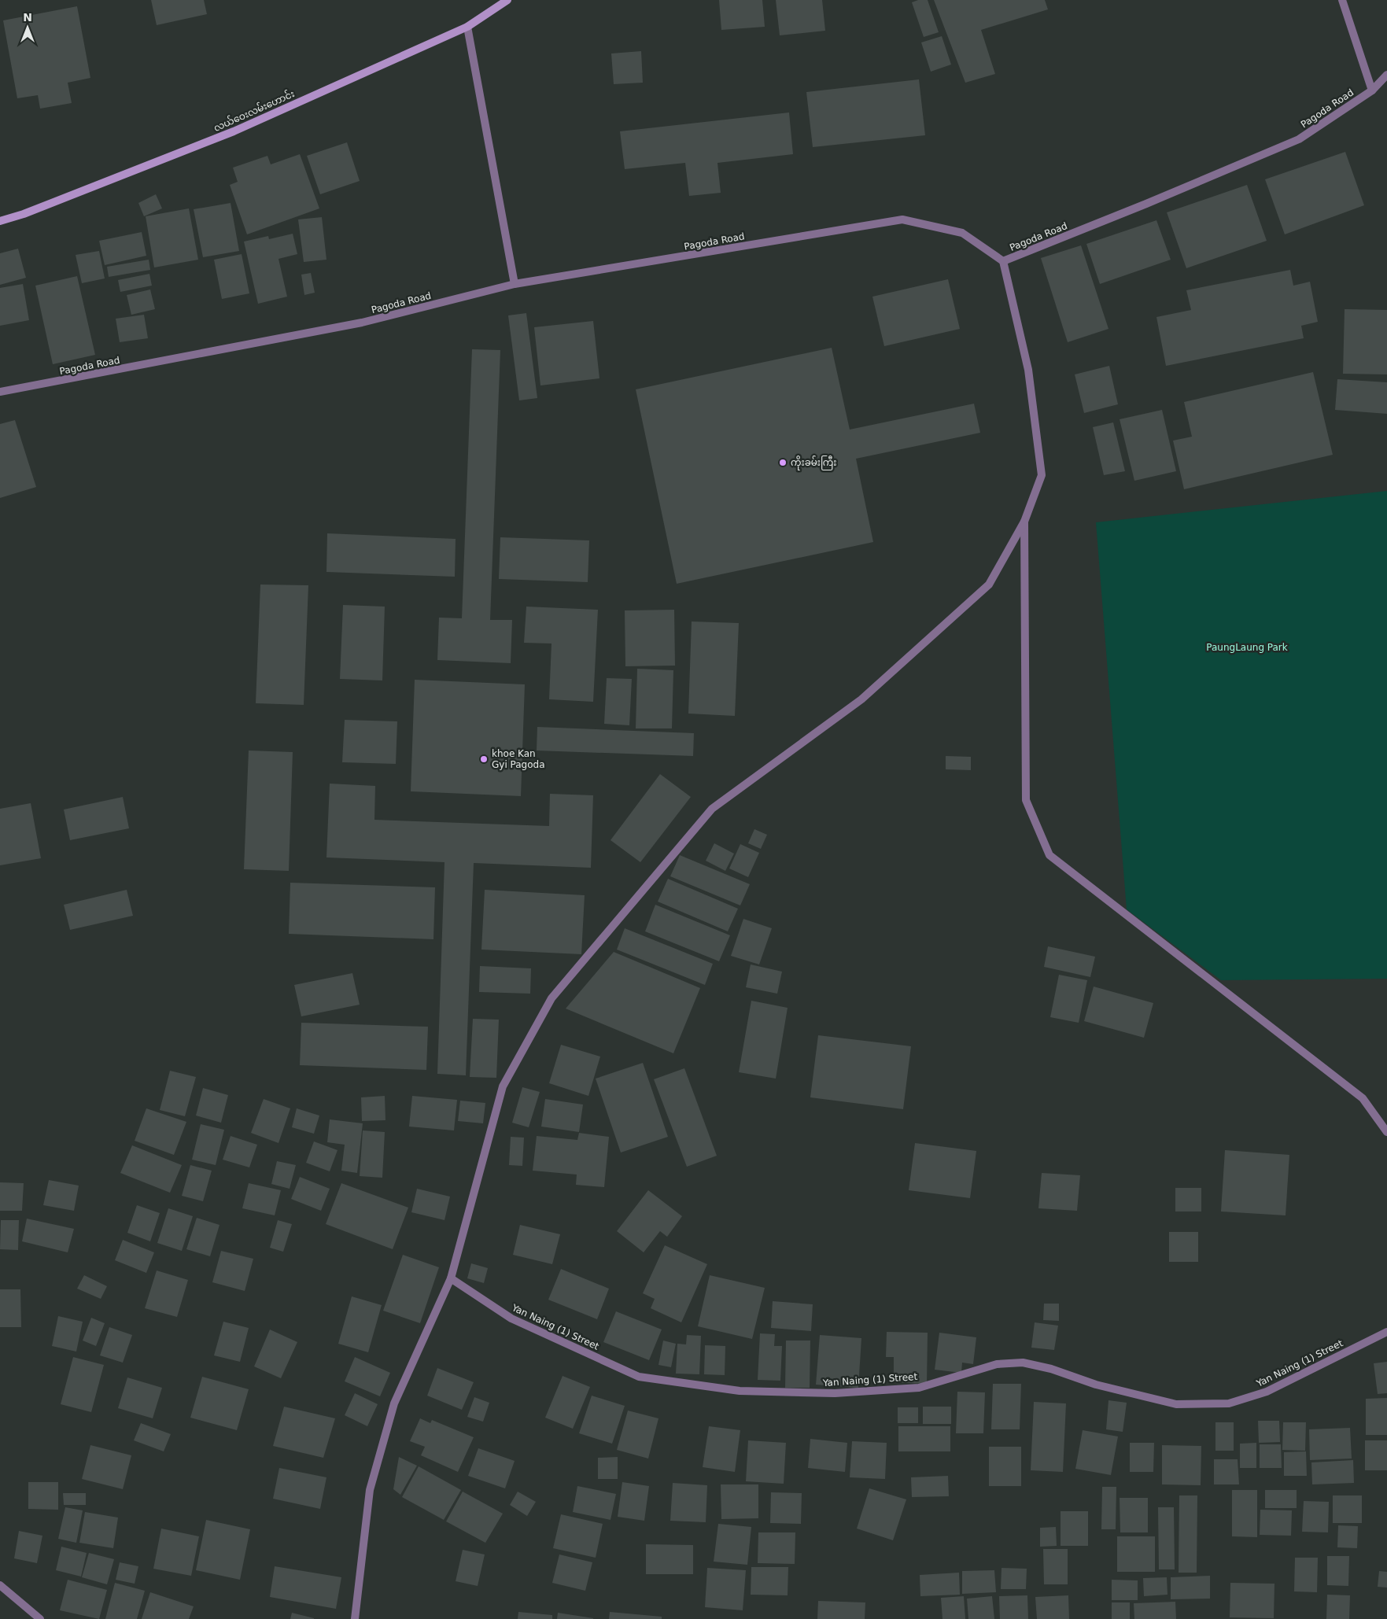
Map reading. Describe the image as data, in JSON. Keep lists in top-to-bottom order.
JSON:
{
  "streets": {
    "street": ["Pagoda Road", "လယ်ဝေးလမ်းဟောင်း", "Yan Naing (1) Street"]
  },
  "parks": ["PaungLaung Park"],
  "places": ["ကိုးခမ်းကြီး", "khoe Kan Gyi Pagoda"],
  "north": "top"
}
